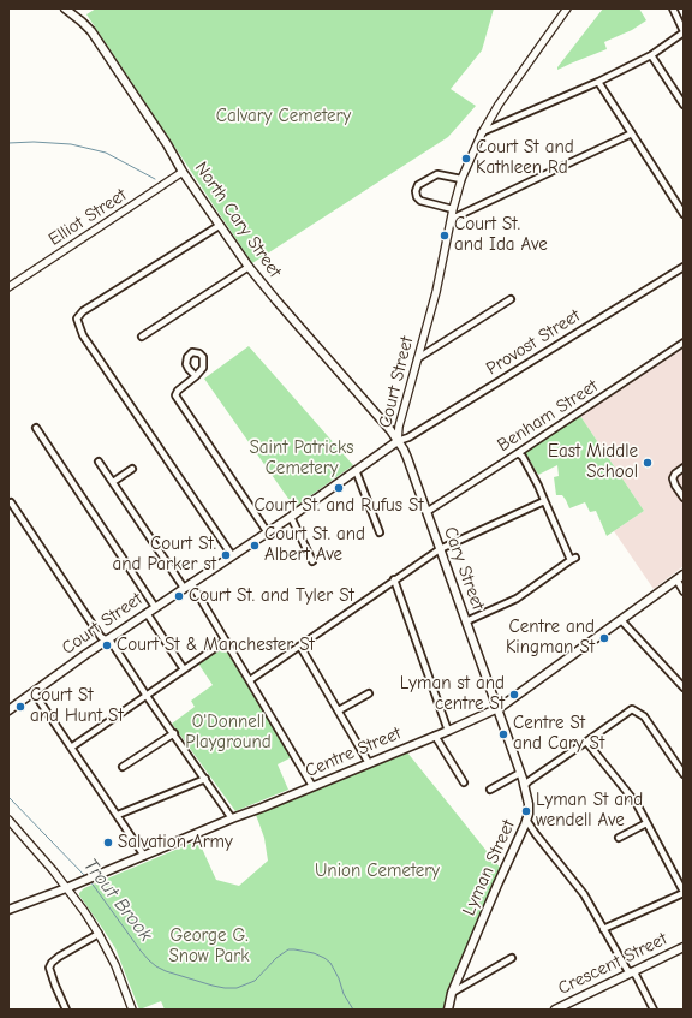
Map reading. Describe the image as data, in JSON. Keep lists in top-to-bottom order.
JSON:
{
  "streets": {
    "main road": [
      "North Cary Street",
      "Court Street",
      "Cary Street",
      "Centre Street",
      "Lyman Street",
      "Crescent Street"
    ],
    "street": ["Elliot Street", "Provost Street", "Benham Street"]
  },
  "crossings": [
    ["Elliot Street", "North Cary Street"],
    ["North Cary Street", "Provost Street"],
    ["North Cary Street", "Court Street"],
    ["North Cary Street", "Cary Street"],
    ["Provost Street", "Court Street"],
    ["Provost Street", "Cary Street"],
    ["Court Street", "Cary Street"],
    ["Benham Street", "Cary Street"],
    ["Cary Street", "Centre Street"],
    ["Cary Street", "Lyman Street"],
    ["Centre Street", "Lyman Street"]
  ],
  "water": ["Trout Brook"],
  "parks": [
    "Calvary Cemetery",
    "Saint Patricks Cemetery",
    "O'Donnell Playground",
    "Union Cemetery",
    "George G. Snow Park"
  ],
  "places": [
    "Court St and Kathleen Rd",
    "Court St. and Ida Ave",
    "East Middle School",
    "Court St. and Rufus St",
    "Court St. and Albert Ave",
    "Court St. and Parker st",
    "Court St. and Tyler St",
    "Centre and Kingman St",
    "Court St & Manchester St",
    "Lyman st and centre St",
    "Court St and Hunt St",
    "Centre St and Cary St",
    "Lyman St and wendell Ave",
    "Salvation Army"
  ]
}
